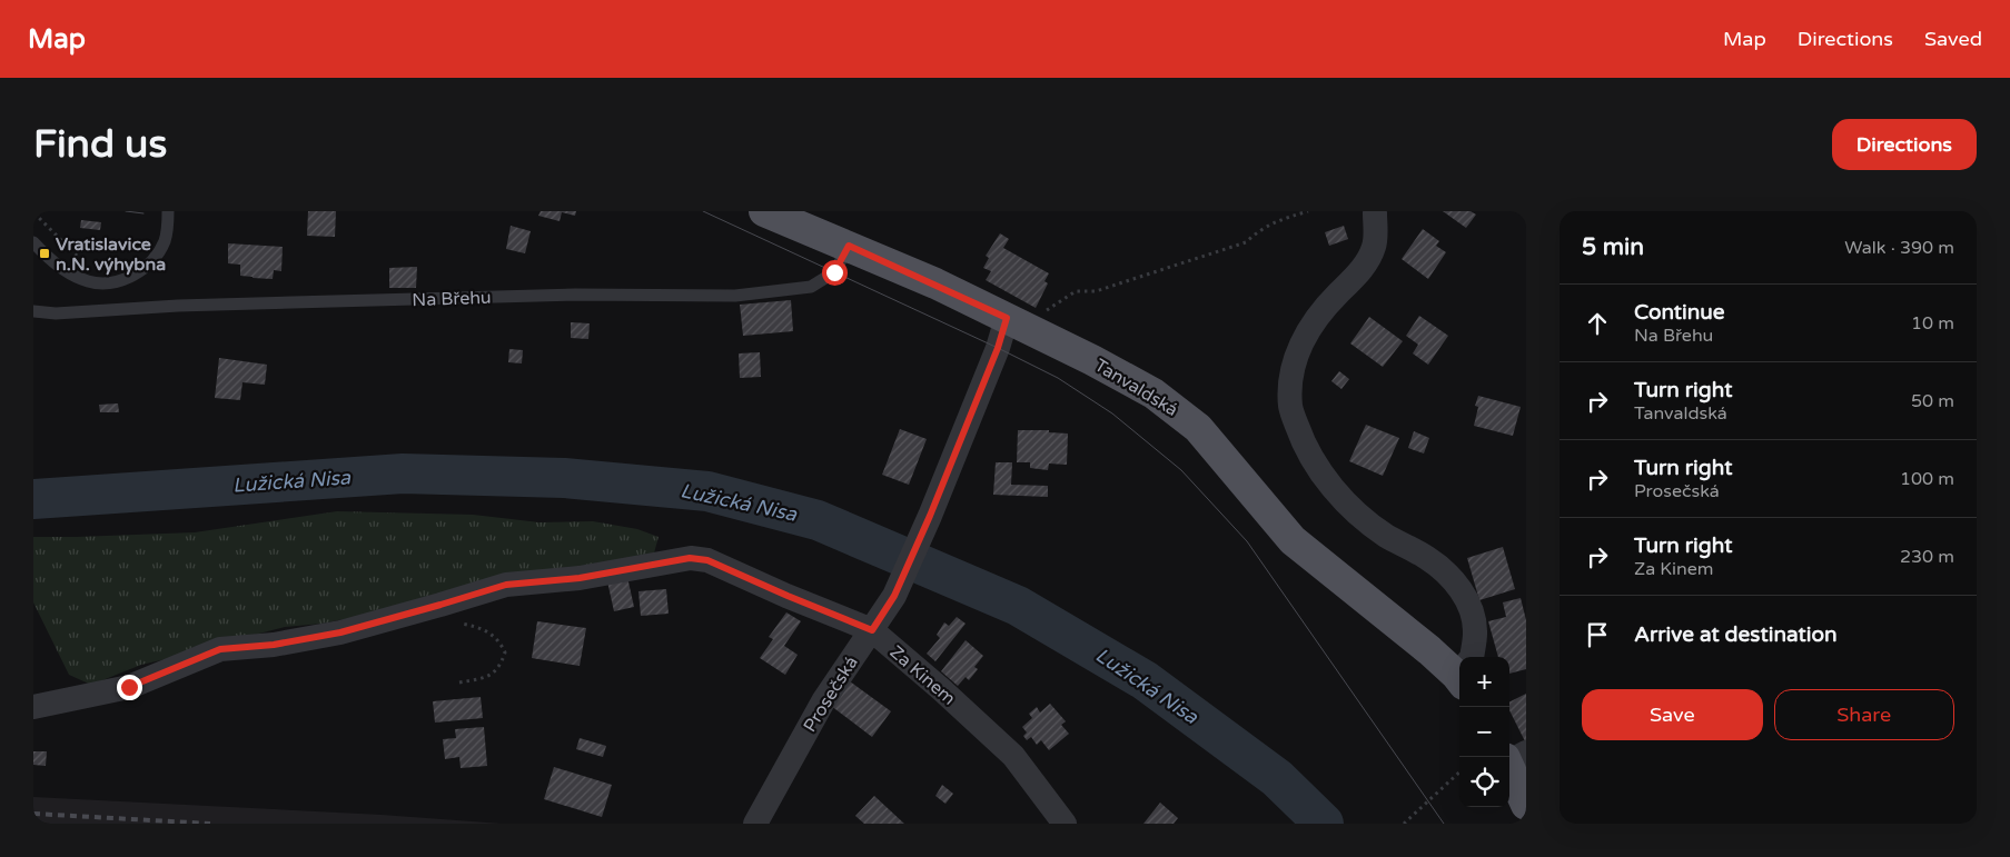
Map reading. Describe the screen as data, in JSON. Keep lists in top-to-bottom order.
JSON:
{
  "streets": {
    "main road": ["Tanvaldská"],
    "street": ["Za Kinem", "Prosečská"],
    "lane": ["Na Břehu"]
  },
  "crossings": [
    ["Na Břehu", "Tanvaldská"],
    ["Tanvaldská", "Prosečská"],
    ["Za Kinem", "Prosečská"]
  ],
  "water": ["Lužická Nisa"],
  "places": {
    "transit": ["Vratislavice n.N. výhybna"]
  },
  "page": {
    "header": "Map",
    "nav": ["Map", "Directions", "Saved"],
    "buttons": [
      "Directions",
      ["Save", "Share"]
    ],
    "title": "Find us",
    "heading": ["5 min", "Walk · 390 m"],
    "list": [
      ["Continue", "Na Břehu", "10 m"],
      ["Turn right", "Tanvaldská", "50 m"],
      ["Turn right", "Prosečská", "100 m"],
      ["Turn right", "Za Kinem", "230 m"],
      "Arrive at destination"
    ],
    "map_buttons": ["+", "−"]
  }
}
